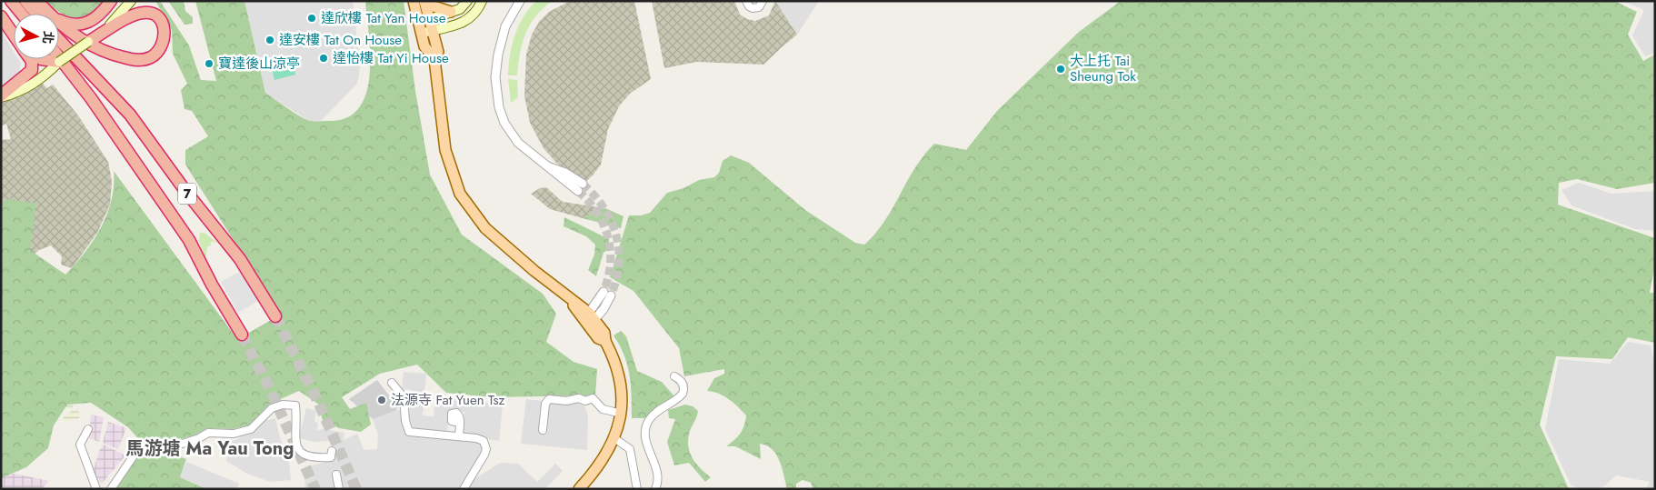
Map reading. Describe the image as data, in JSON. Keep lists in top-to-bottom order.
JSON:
{
  "streets": {
    "highway": ["7"]
  },
  "districts": ["馬游塘 Ma Yau Tong"],
  "places": [
    "達欣樓 Tat Yan House",
    "達安樓 Tat On House",
    "達怡樓 Tat Yi House",
    "寶達後山涼亭",
    "大上托 Tai Sheung Tok",
    "法源寺 Fat Yuen Tsz"
  ],
  "north": "right"
}
